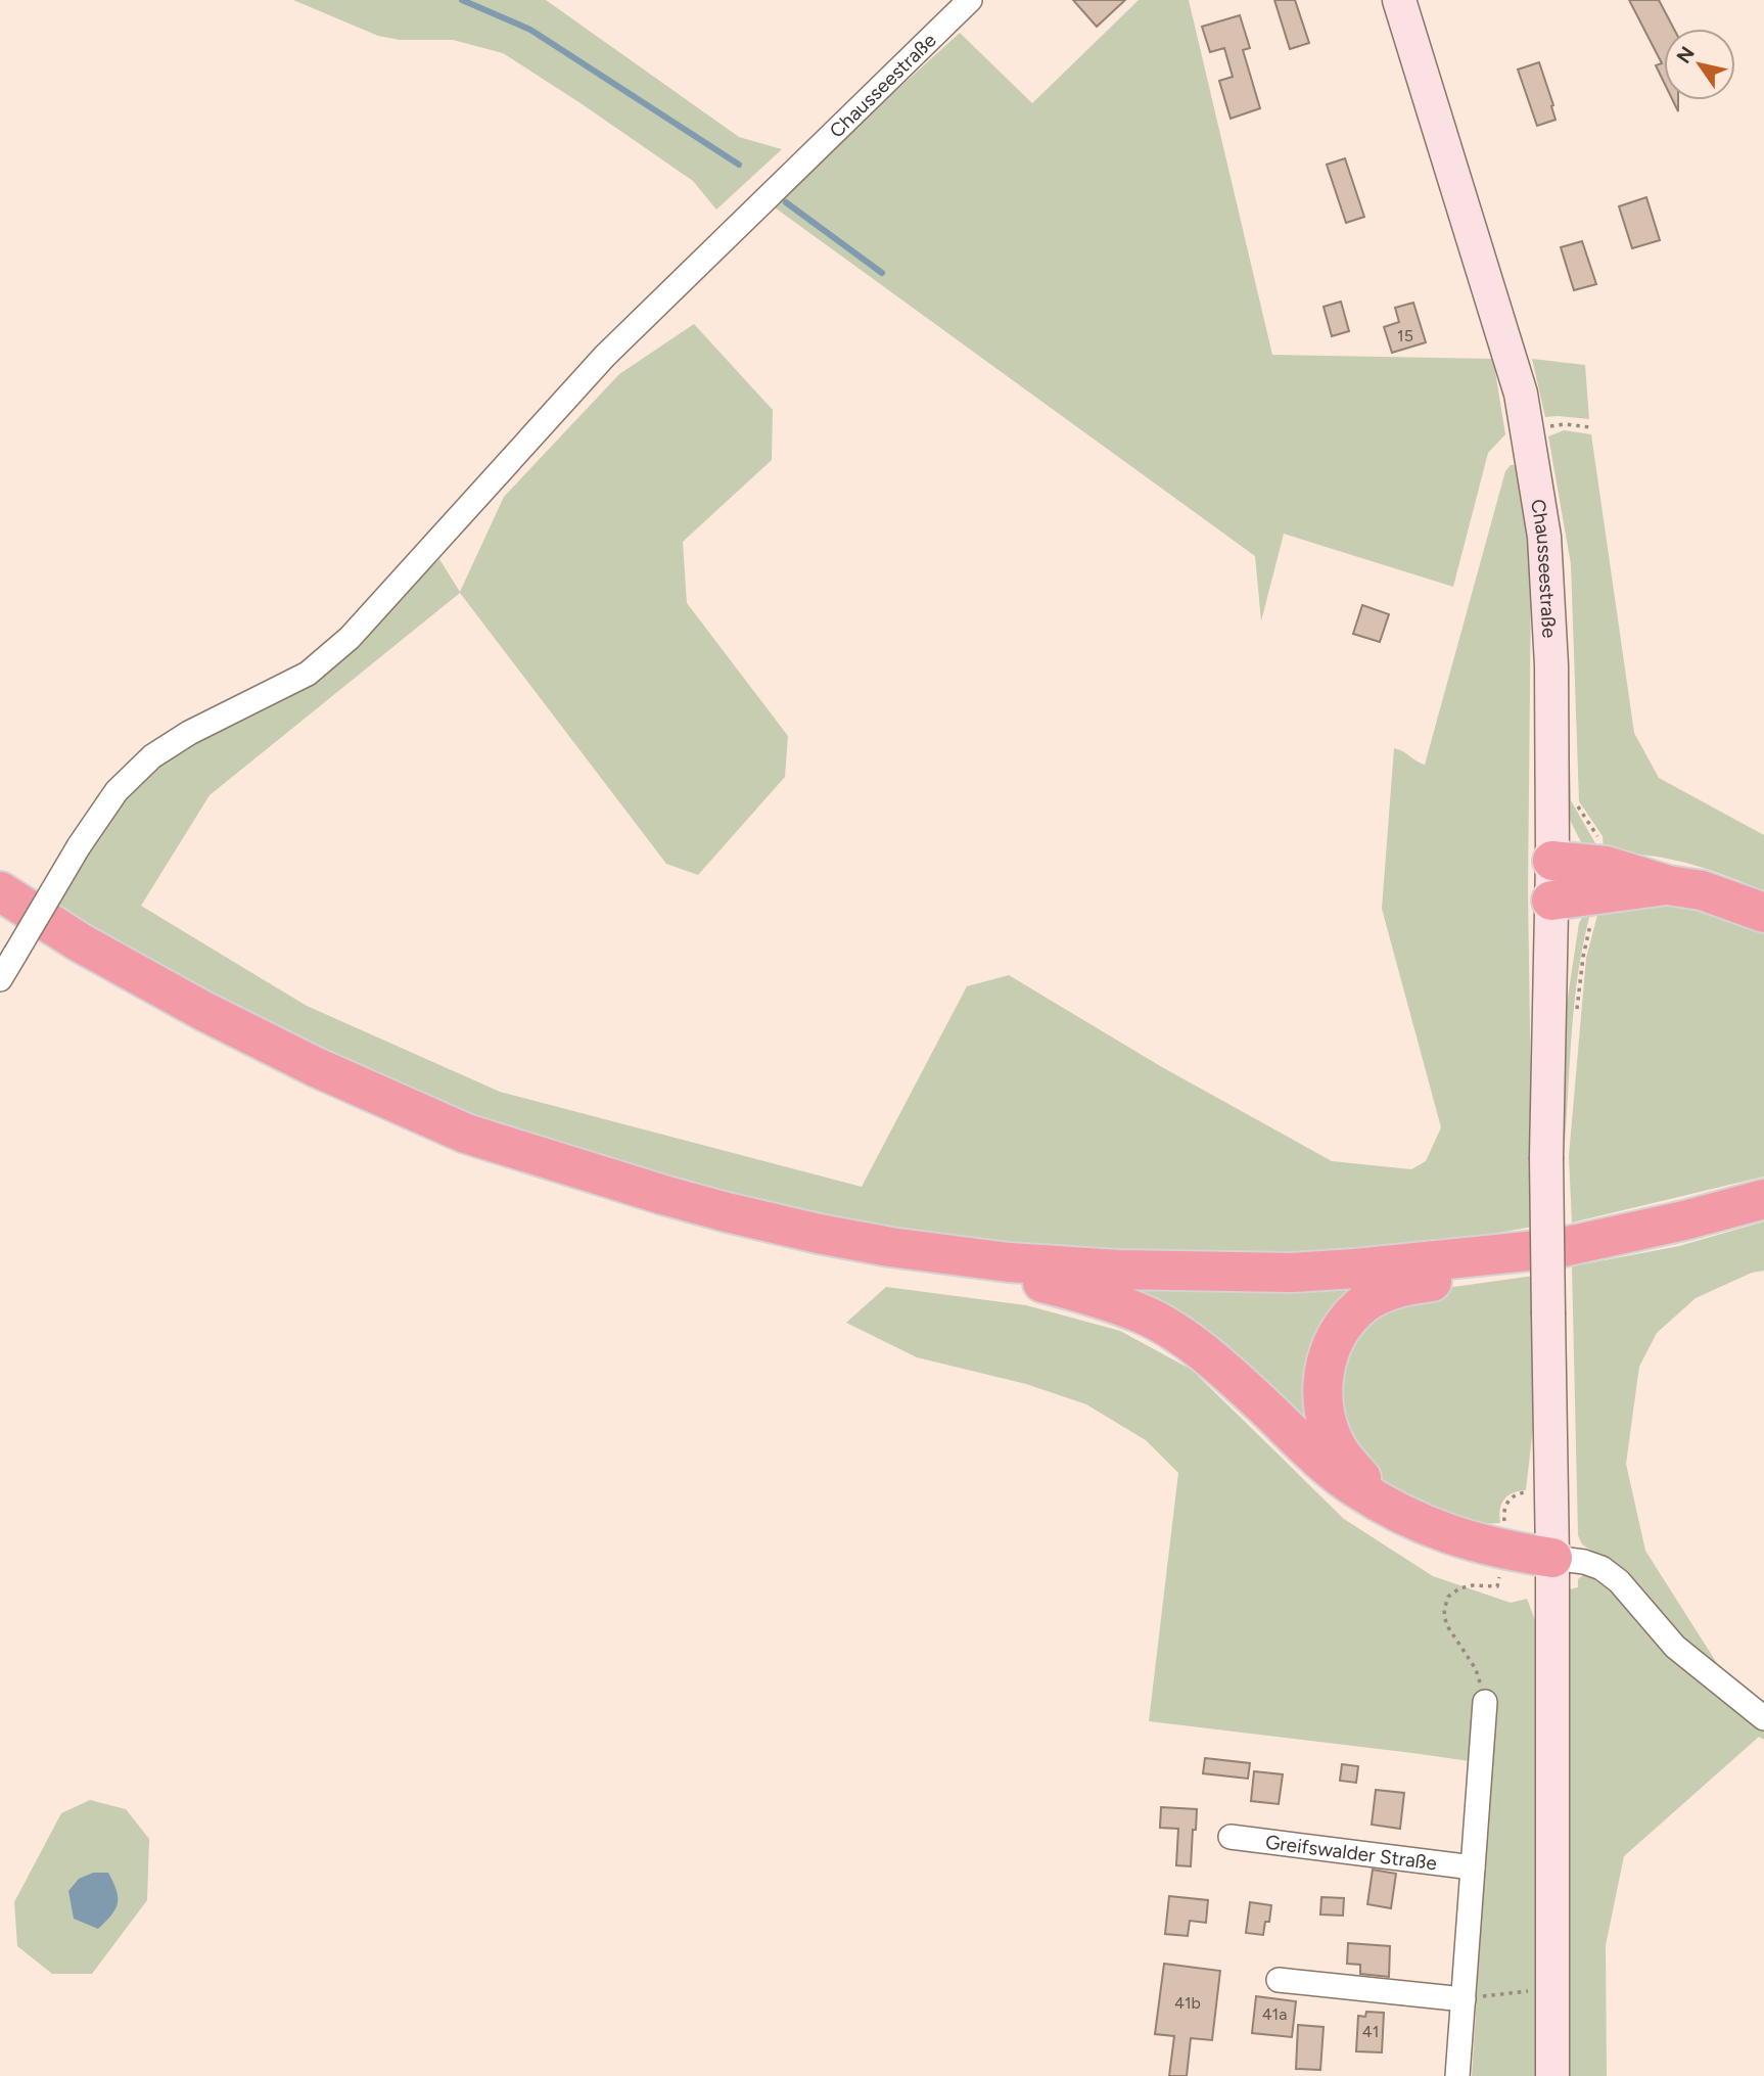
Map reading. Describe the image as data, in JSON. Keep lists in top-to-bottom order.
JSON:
{
  "streets": {
    "main road": ["Chausseestraße"],
    "street": ["Greifswalder Straße"]
  },
  "house_numbers": [
    "15",
    "41b",
    "41a",
    "41"
  ],
  "north": "top left"
}
